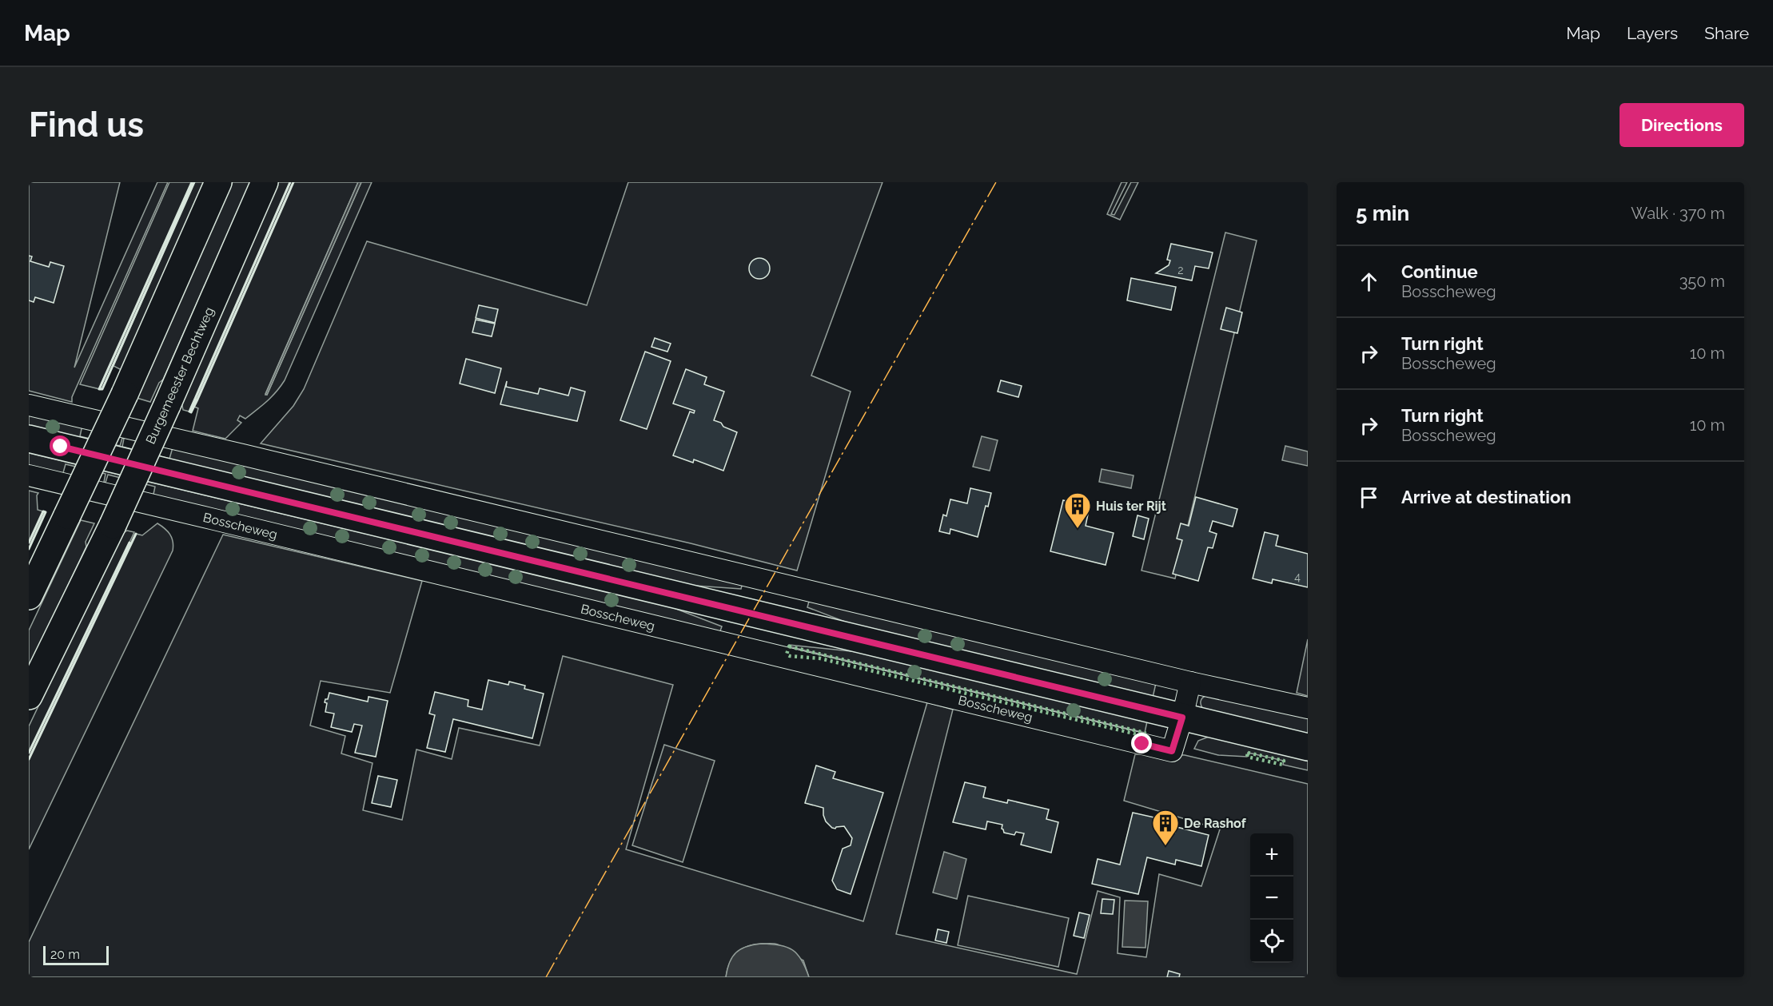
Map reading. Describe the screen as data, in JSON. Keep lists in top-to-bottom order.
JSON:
{
  "streets": {
    "main road": ["Burgemeester Bechtweg"],
    "street": ["Bosscheweg"]
  },
  "places": {
    "building": ["Huis ter Rijt", "De Rashof"]
  },
  "house_numbers": ["2", "4"],
  "scale_bar": "20 m",
  "page": {
    "header": "Map",
    "nav": ["Map", "Layers", "Share"],
    "buttons": "Directions",
    "title": "Find us",
    "heading": ["5 min", "Walk · 370 m"],
    "list": [
      ["Continue", "Bosscheweg", "350 m"],
      ["Turn right", "Bosscheweg", "10 m"],
      ["Turn right", "Bosscheweg", "10 m"],
      "Arrive at destination"
    ],
    "map_buttons": ["+", "−"],
    "scale": "20 m"
  }
}
